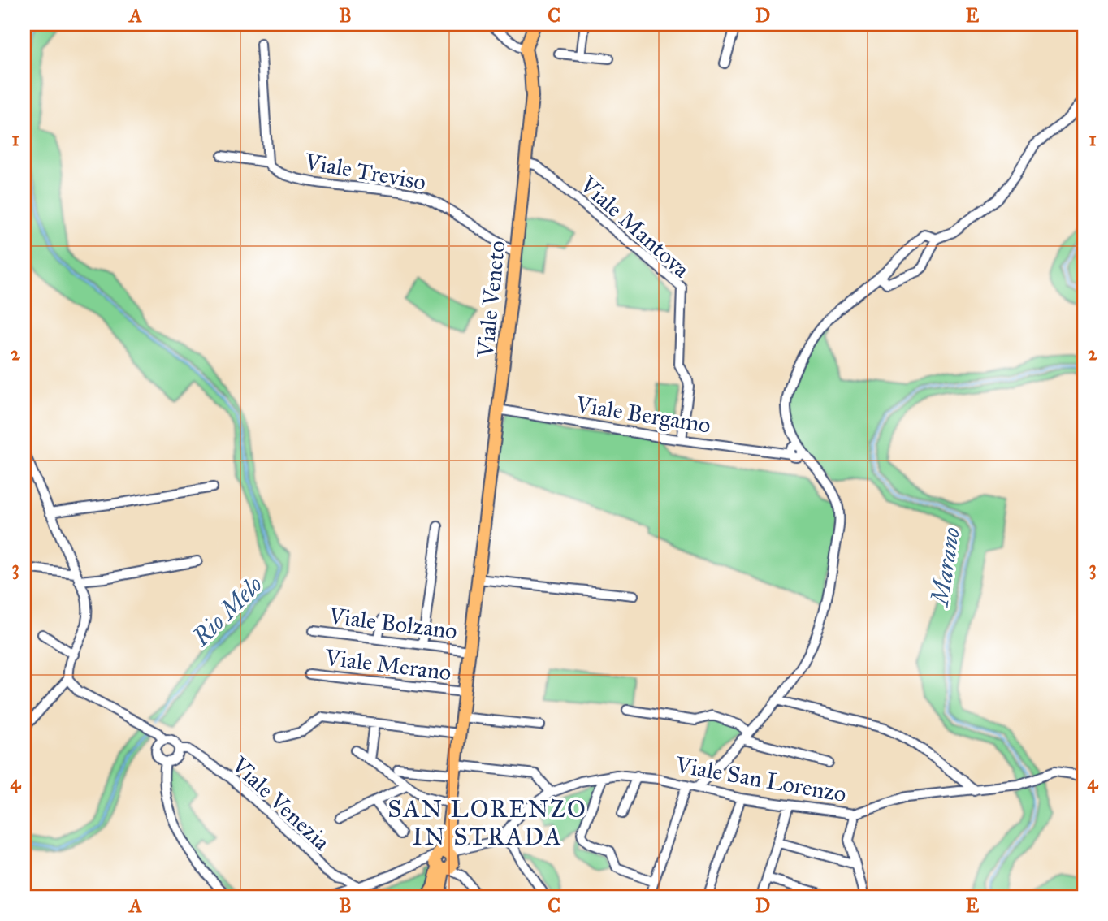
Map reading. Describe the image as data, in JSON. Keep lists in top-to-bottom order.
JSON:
{
  "streets": {
    "main road": ["Viale Veneto"],
    "street": [
      "Viale Treviso",
      "Viale Mantova",
      "Viale Bergamo",
      "Viale Bolzano",
      "Viale Merano",
      "Viale San Lorenzo",
      "Viale Venezia"
    ]
  },
  "crossings": [
    ["Viale Treviso", "Viale Veneto"],
    ["Viale Mantova", "Viale Veneto"],
    ["Viale Mantova", "Viale Bergamo"],
    ["Viale Veneto", "Viale Bergamo"],
    ["Viale Veneto", "Viale Bolzano"],
    ["Viale Veneto", "Viale Merano"]
  ],
  "districts": ["SAN LORENZO IN STRADA"],
  "water": ["Marano", "Rio Melo"],
  "grid": {
    "columns": [
      "A",
      "B",
      "C",
      "D",
      "E"
    ],
    "rows": [
      "1",
      "2",
      "3",
      "4"
    ]
  }
}
